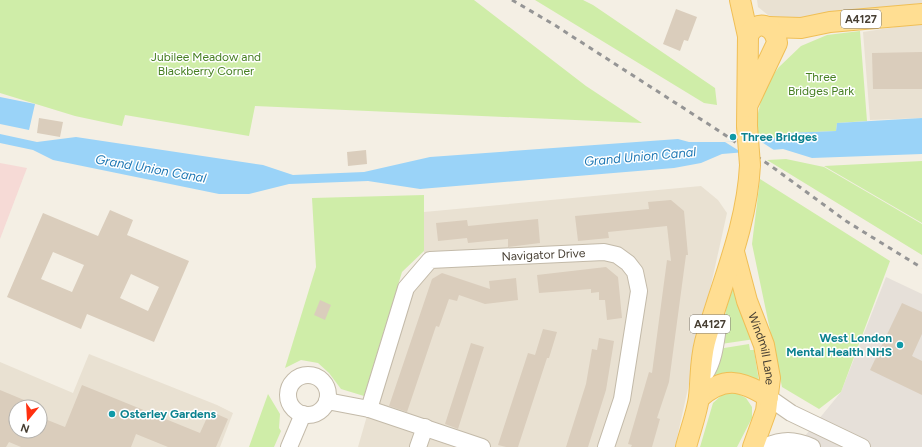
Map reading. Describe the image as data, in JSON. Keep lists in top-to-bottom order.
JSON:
{
  "streets": {
    "main road": ["A4127", "Windmill Lane"],
    "street": ["Navigator Drive"]
  },
  "crossings": [
    ["A4127", "Windmill Lane"]
  ],
  "water": ["Grand Union Canal"],
  "parks": ["Jubilee Meadow and Blackberry Corner", "Three Bridges Park"],
  "places": ["Three Bridges", "West London Mental Health NHS", "Osterley Gardens"],
  "north": "bottom"
}
